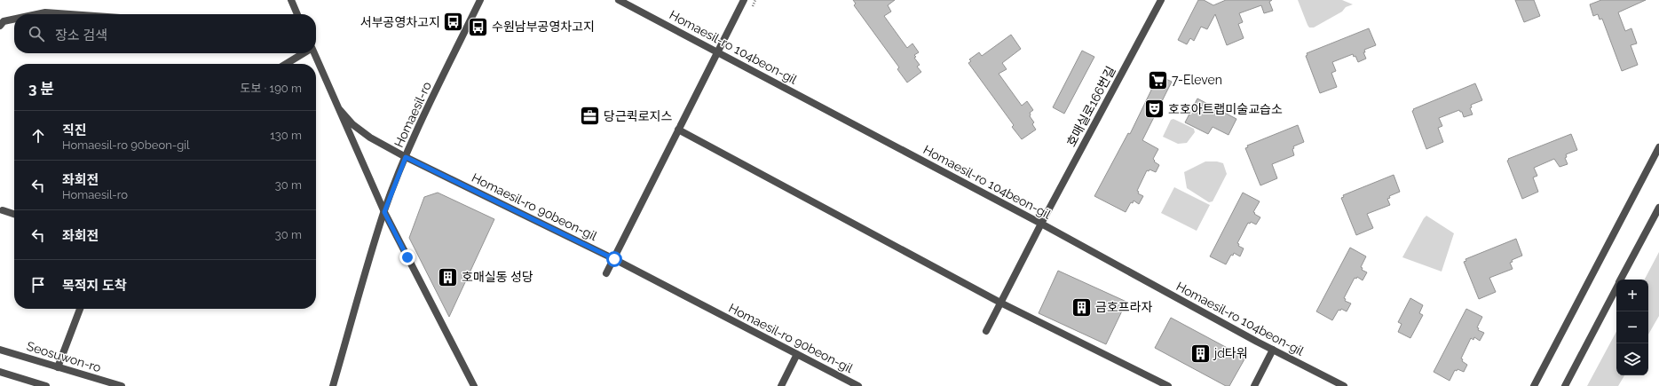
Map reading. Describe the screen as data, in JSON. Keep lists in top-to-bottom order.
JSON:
{
  "streets": {
    "street": [
      "Homaesil-ro 104beon-gil",
      "호매실로166번길",
      "Homaesil-ro",
      "Homaesil-ro 90beon-gil",
      "Seosuwon-ro"
    ]
  },
  "crossings": [
    ["Homaesil-ro 104beon-gil", "호매실로166번길"],
    ["Homaesil-ro", "Homaesil-ro 90beon-gil"]
  ],
  "places": {
    "bus stop": ["서부공영차고지", "수원남부공영차고지"],
    "supermarket": ["7-Eleven"],
    "theatre": ["호호아트랩미술교습소"],
    "office": ["당근퀵로지스"],
    "building": ["호매실동 성당", "금호프라자", "jd타워"]
  },
  "page": {
    "search": "장소 검색",
    "heading": ["3 분", "도보 · 190 m"],
    "list": [
      ["직진", "Homaesil-ro 90beon-gil", "130 m"],
      ["좌회전", "Homaesil-ro", "30 m"],
      ["좌회전", "30 m"],
      "목적지 도착"
    ],
    "map_buttons": ["+", "−"]
  }
}
